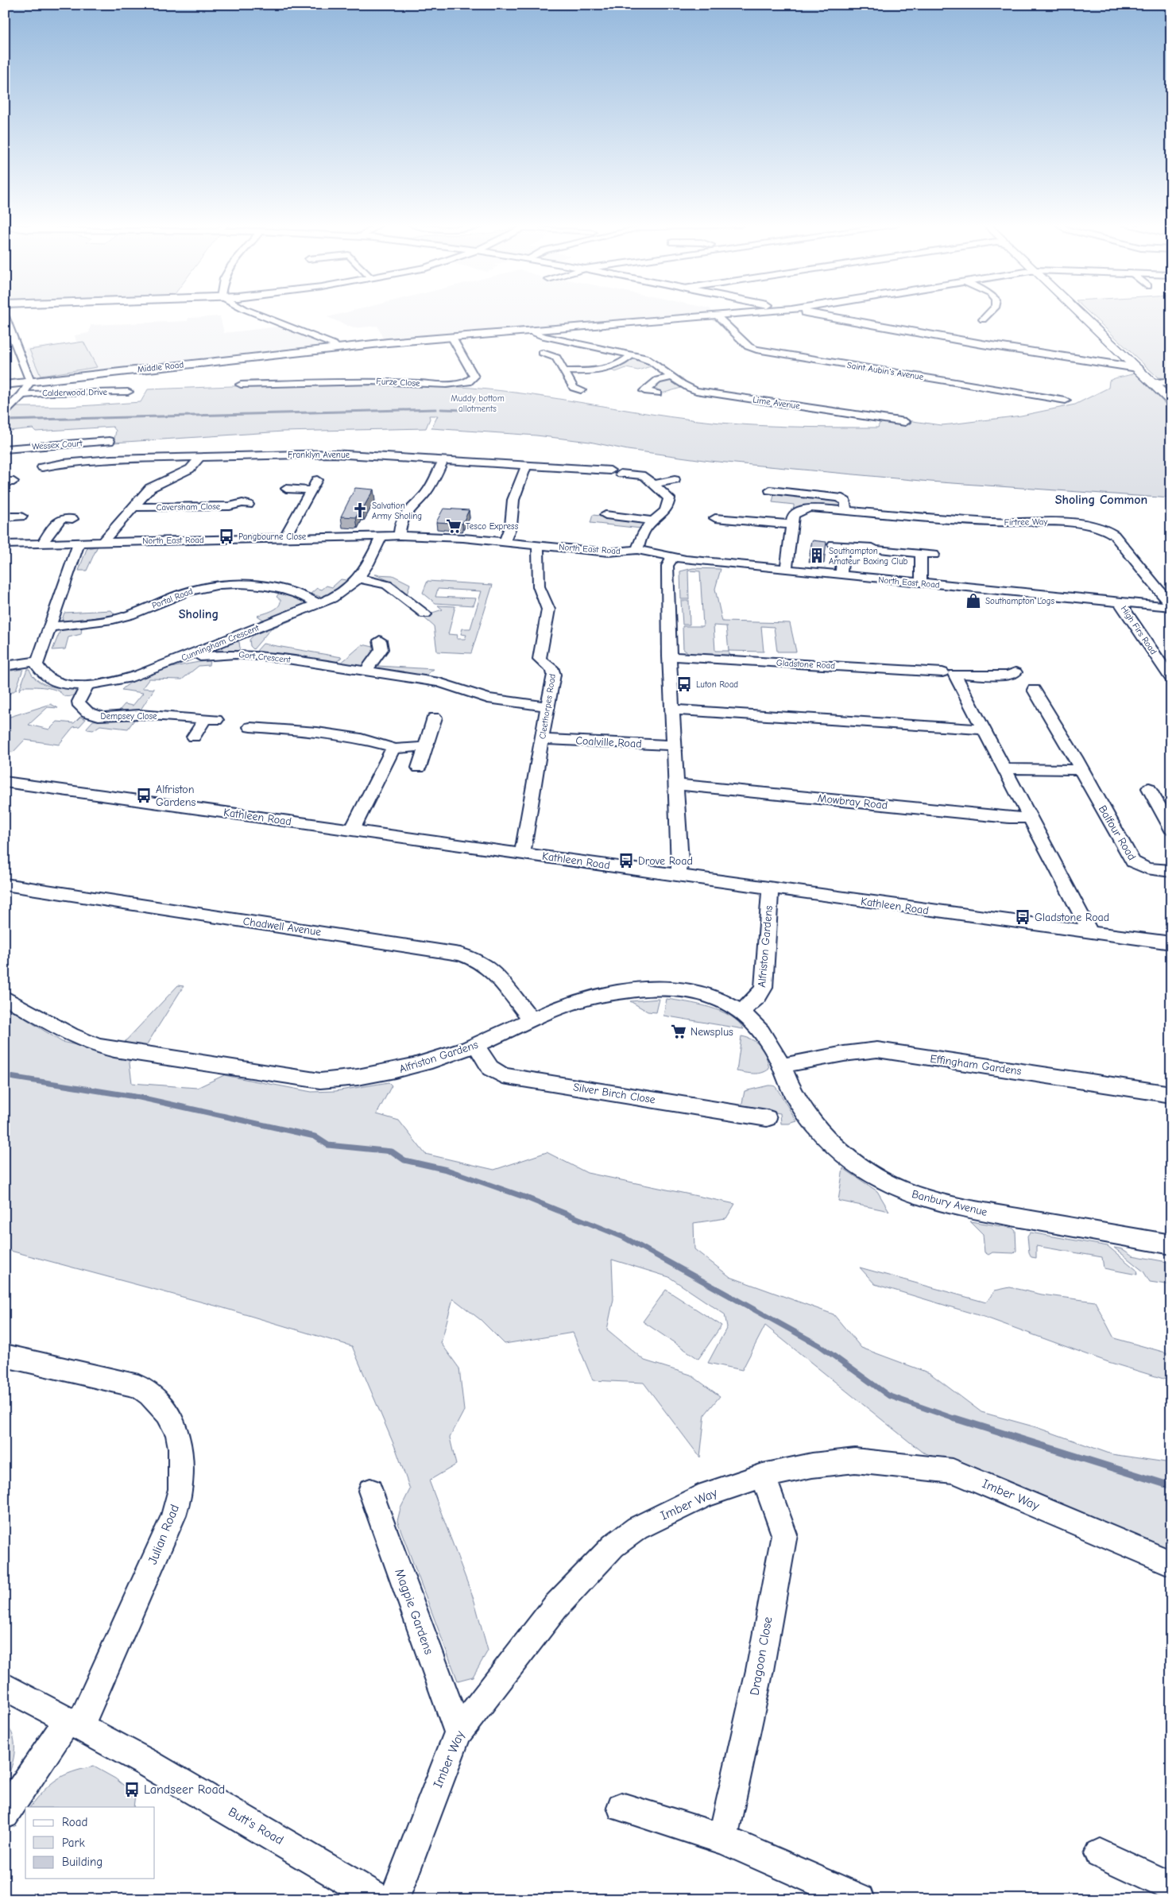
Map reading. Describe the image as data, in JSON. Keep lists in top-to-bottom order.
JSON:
{
  "streets": {
    "street": [
      "Middle Road",
      "Saint Aubin's Avenue",
      "Furze Close",
      "Calderwood Drive",
      "Lime Avenue",
      "Wessex Court",
      "Franklyn Avenue",
      "Caversham Close",
      "Firtree Way",
      "North East Road",
      "Portal Road",
      "High Firs Road",
      "Cunningham Crescent",
      "Gort Crescent",
      "Gladstone Road",
      "Cleethorpes Road",
      "Dempsey Close",
      "Coalville Road",
      "Mowbray Road",
      "Kathleen Road",
      "Balfour Road",
      "Chadwell Avenue",
      "Alfriston Gardens",
      "Effingham Gardens",
      "Silver Birch Close",
      "Banbury Avenue",
      "Imber Way",
      "Julian Road",
      "Magpie Gardens",
      "Dragoon Close",
      "Butt's Road"
    ]
  },
  "crossings": [
    ["Middle Road", "Saint Aubin's Avenue"],
    ["Middle Road", "Furze Close"],
    ["Middle Road", "Lime Avenue"],
    ["Firtree Way", "North East Road"],
    ["North East Road", "High Firs Road"],
    ["North East Road", "Cunningham Crescent"],
    ["North East Road", "Cleethorpes Road"],
    ["Portal Road", "Cunningham Crescent"],
    ["Cunningham Crescent", "Gort Crescent"],
    ["Cunningham Crescent", "Dempsey Close"],
    ["Gort Crescent", "Cleethorpes Road"],
    ["Cleethorpes Road", "Coalville Road"],
    ["Cleethorpes Road", "Kathleen Road"],
    ["Kathleen Road", "Alfriston Gardens"],
    ["Chadwell Avenue", "Alfriston Gardens"],
    ["Alfriston Gardens", "Silver Birch Close"],
    ["Alfriston Gardens", "Banbury Avenue"],
    ["Effingham Gardens", "Banbury Avenue"],
    ["Imber Way", "Magpie Gardens"],
    ["Imber Way", "Dragoon Close"],
    ["Julian Road", "Butt's Road"]
  ],
  "districts": ["Sholing Common", "Sholing"],
  "parks": ["Muddy bottom allotments"],
  "places": {
    "church": ["Salvation Army Sholing"],
    "supermarket": ["Tesco Express", "Newsplus"],
    "bus stop": [
      "Pangbourne Close",
      "Luton Road",
      "Alfriston Gardens",
      "Drove Road",
      "Gladstone Road",
      "Landseer Road"
    ],
    "building": ["Southampton Amateur Boxing Club"],
    "shop": ["Southampton Logs"]
  },
  "legend": ["Road", "Park", "Building"]
}
